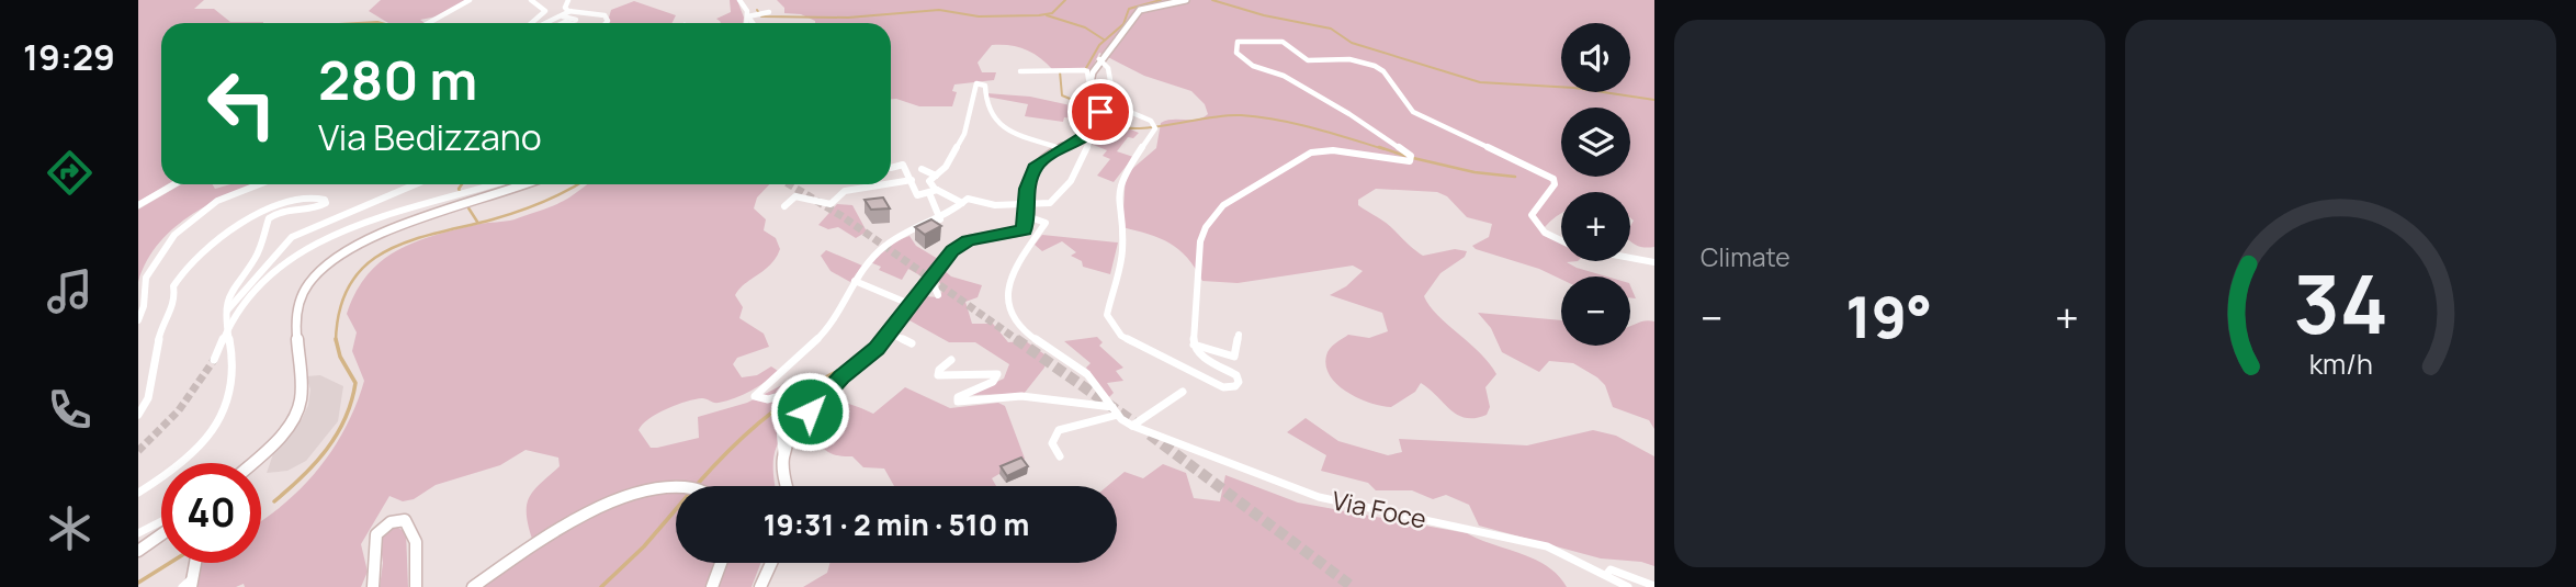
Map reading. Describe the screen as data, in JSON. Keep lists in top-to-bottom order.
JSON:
{
  "streets": {
    "street": ["Via Foce"]
  },
  "page": {
    "tabs": "19:29",
    "tile": "Climate",
    "map_buttons": ["+", "−"],
    "turn": ["280 m", "Via Bedizzano"],
    "heat": ["−", "19°", "+"],
    "limit": "40",
    "trip": "19:31 · 2 min · 510 m",
    "gauge": ["34", "km/h"]
  }
}
